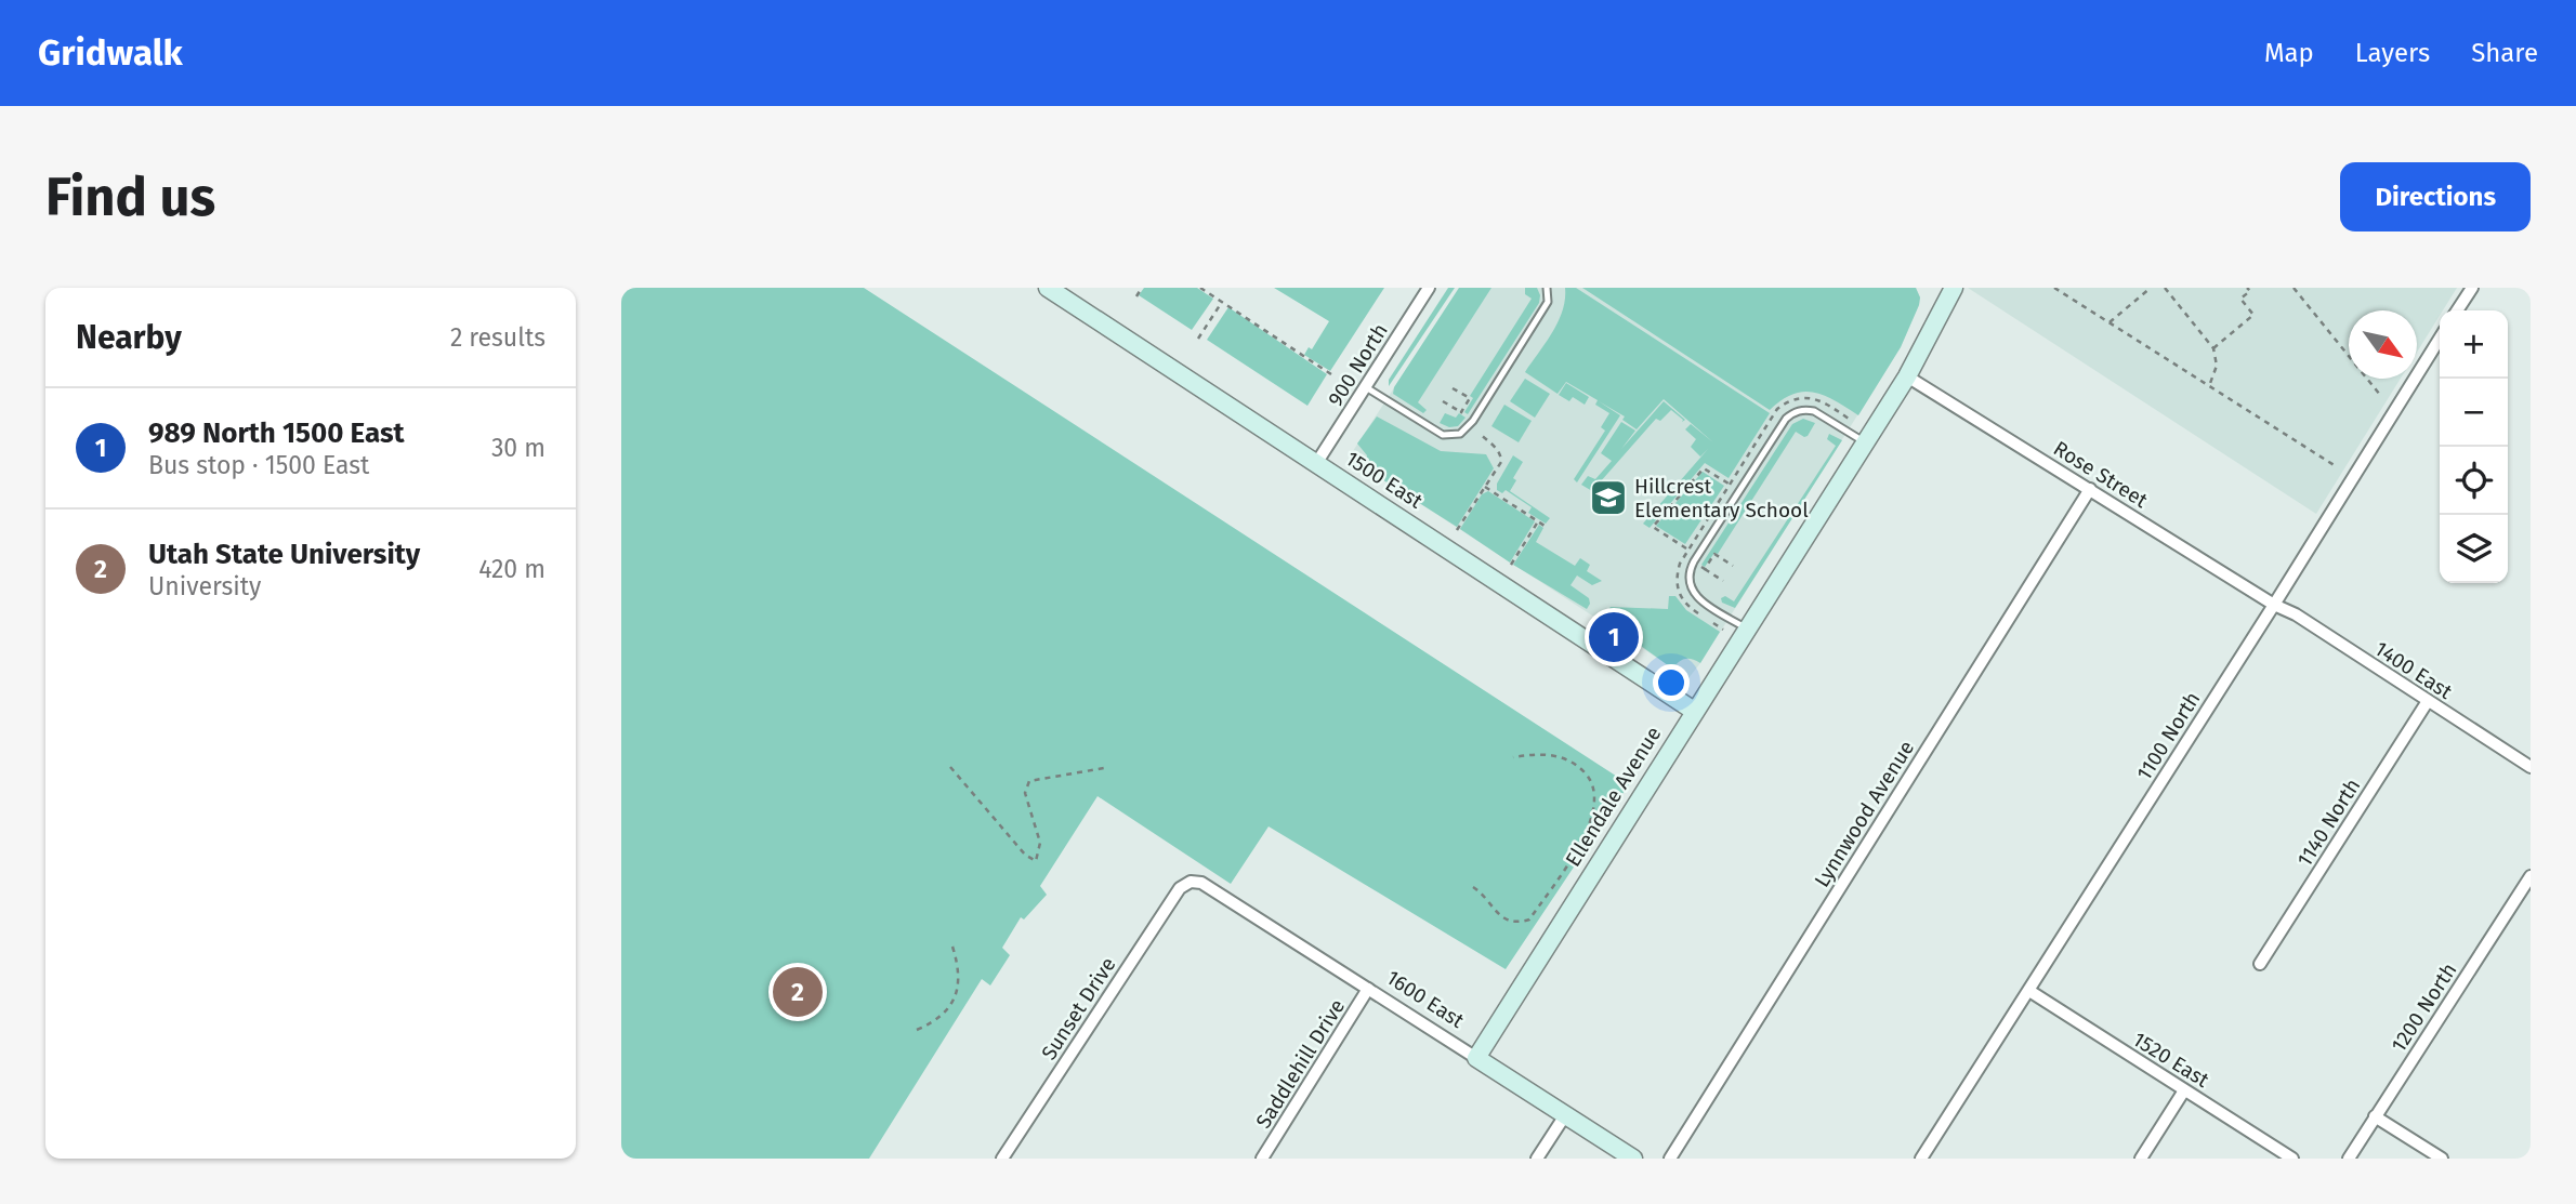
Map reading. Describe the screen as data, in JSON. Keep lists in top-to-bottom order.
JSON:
{
  "streets": {
    "street": [
      "900 North",
      "Rose Street",
      "1500 East",
      "1400 East",
      "1100 North",
      "Ellendale Avenue",
      "Lynnwood Avenue",
      "1140 North",
      "1600 East",
      "1200 North",
      "Sunset Drive",
      "1520 East",
      "Saddlehill Drive"
    ]
  },
  "crossings": [
    ["900 North", "1500 East"],
    ["Rose Street", "1400 East"],
    ["Rose Street", "1100 North"],
    ["Rose Street", "Ellendale Avenue"],
    ["Rose Street", "Lynnwood Avenue"],
    ["1500 East", "Ellendale Avenue"],
    ["1400 East", "1100 North"],
    ["1400 East", "1140 North"],
    ["1100 North", "1520 East"],
    ["Ellendale Avenue", "1600 East"],
    ["1600 East", "Sunset Drive"],
    ["1600 East", "Saddlehill Drive"]
  ],
  "places": {
    "school or university": ["Hillcrest Elementary School"]
  },
  "north": "bottom right",
  "page": {
    "header": "Gridwalk",
    "nav": ["Map", "Layers", "Share"],
    "buttons": "Directions",
    "title": "Find us",
    "heading": ["Nearby", "2 results"],
    "map_buttons": ["+", "−"],
    "list": [
      {
        "mark": "1",
        "name": "989 North 1500 East",
        "note": "Bus stop · 1500 East",
        "value": "30 m"
      },
      {
        "mark": "2",
        "name": "Utah State University",
        "note": "University",
        "value": "420 m"
      }
    ],
    "pins": ["1", "2"]
  }
}
